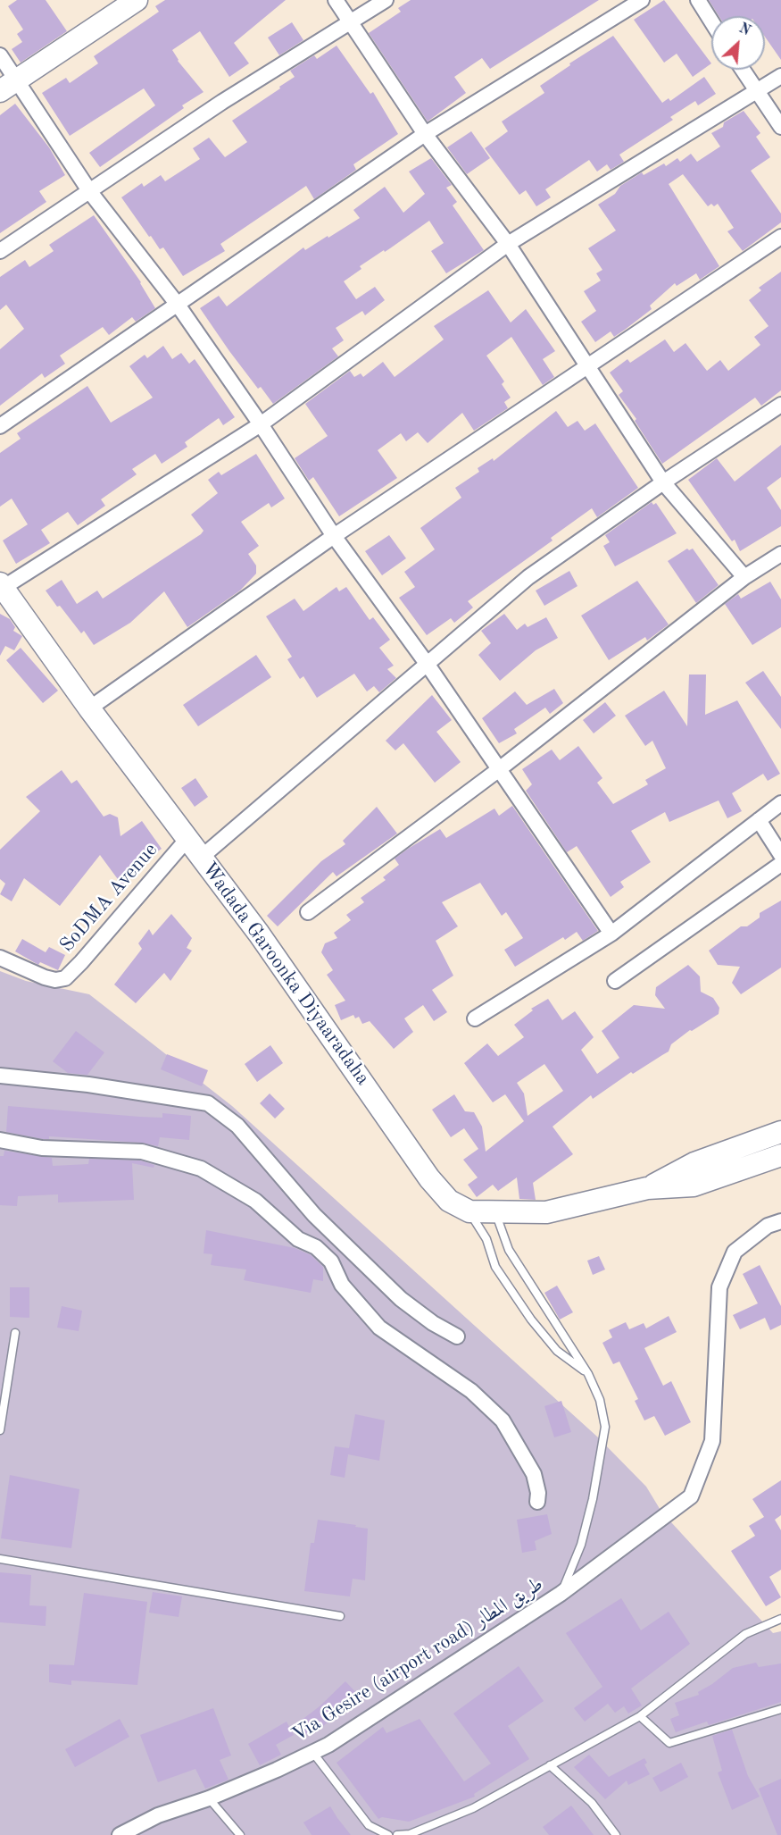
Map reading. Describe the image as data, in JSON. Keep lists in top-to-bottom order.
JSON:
{
  "streets": {
    "main road": ["Wadada Garoonka Diyaaradaha"],
    "street": ["SoDMA Avenue", "Via Gesire (airport road) طريق المطار"]
  },
  "crossings": [
    ["SoDMA Avenue", "Wadada Garoonka Diyaaradaha"]
  ],
  "north": "top right"
}
